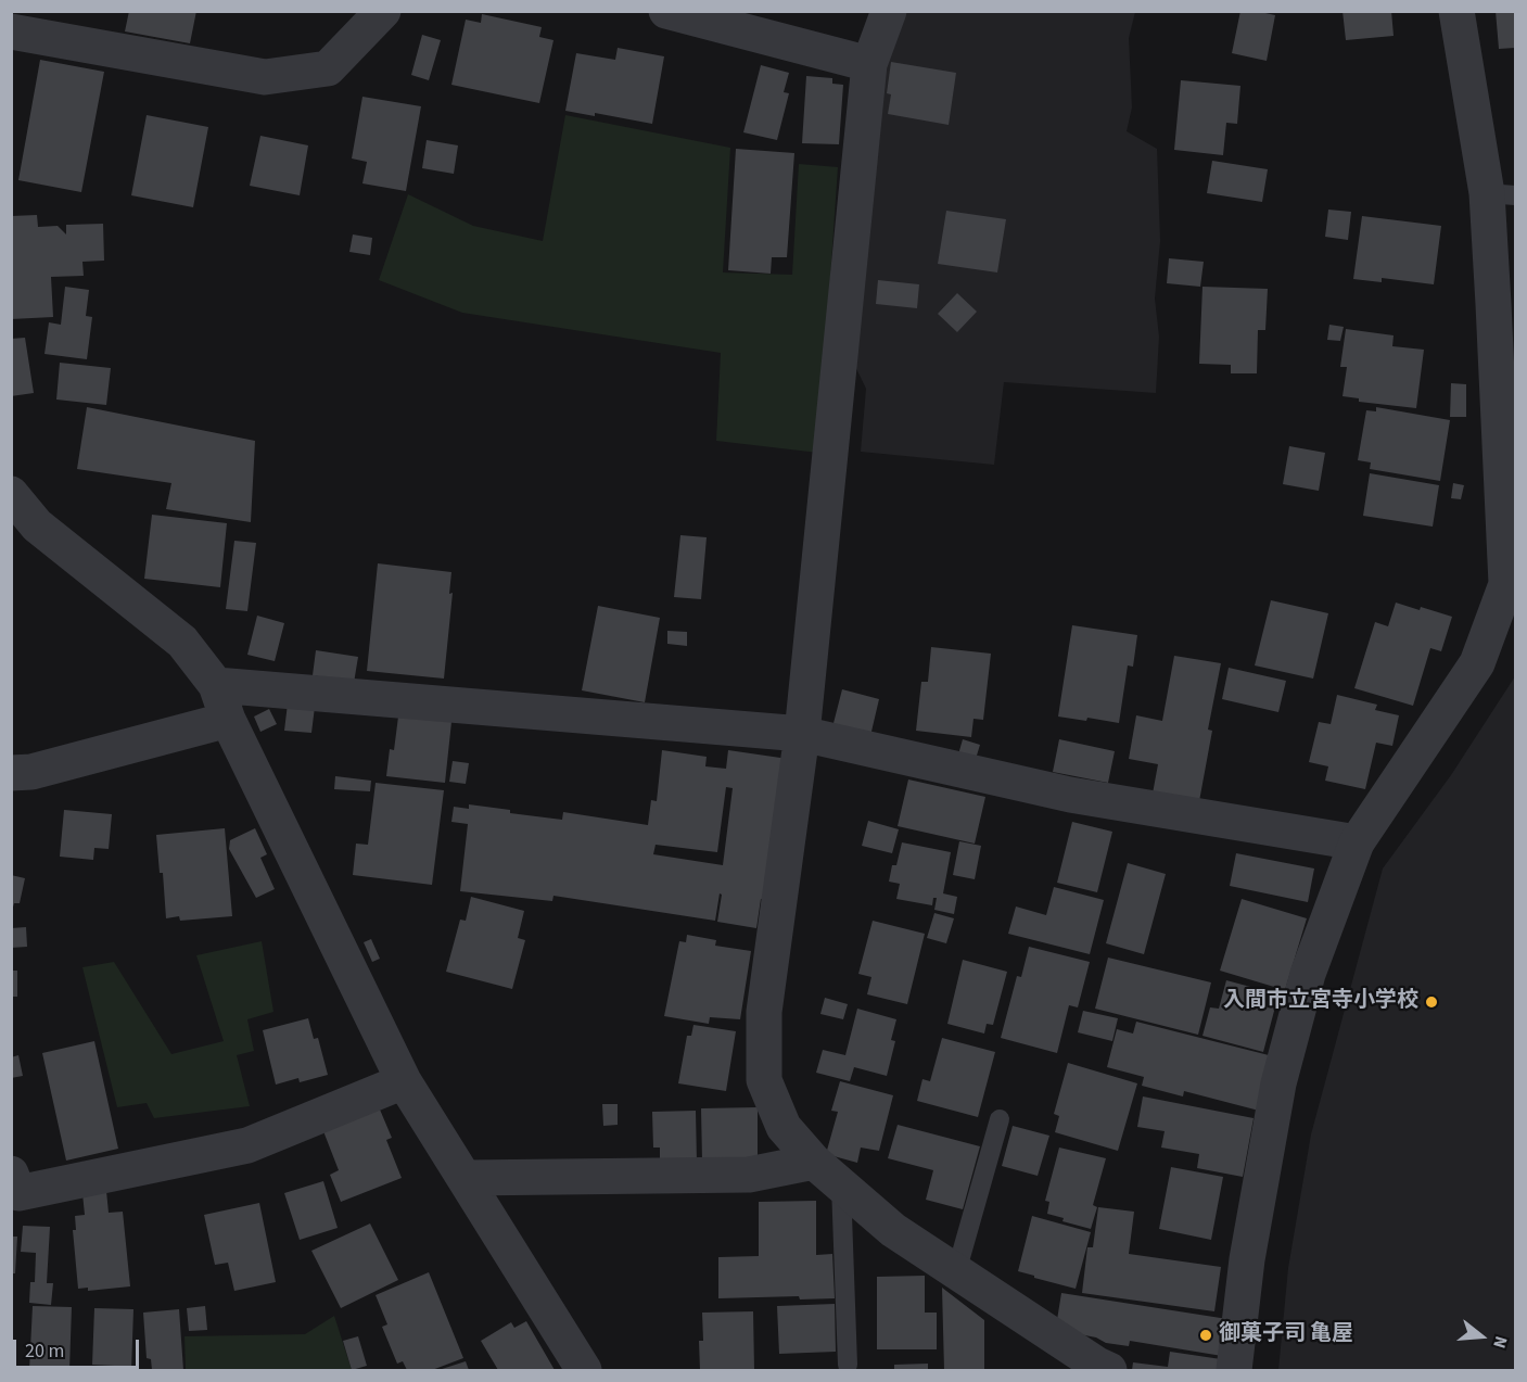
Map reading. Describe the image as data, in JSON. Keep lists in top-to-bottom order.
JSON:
{
  "places": ["入間市立宮寺小学校", "御菓子司 亀屋"],
  "scale_bar": "20 m",
  "north": "right"
}
